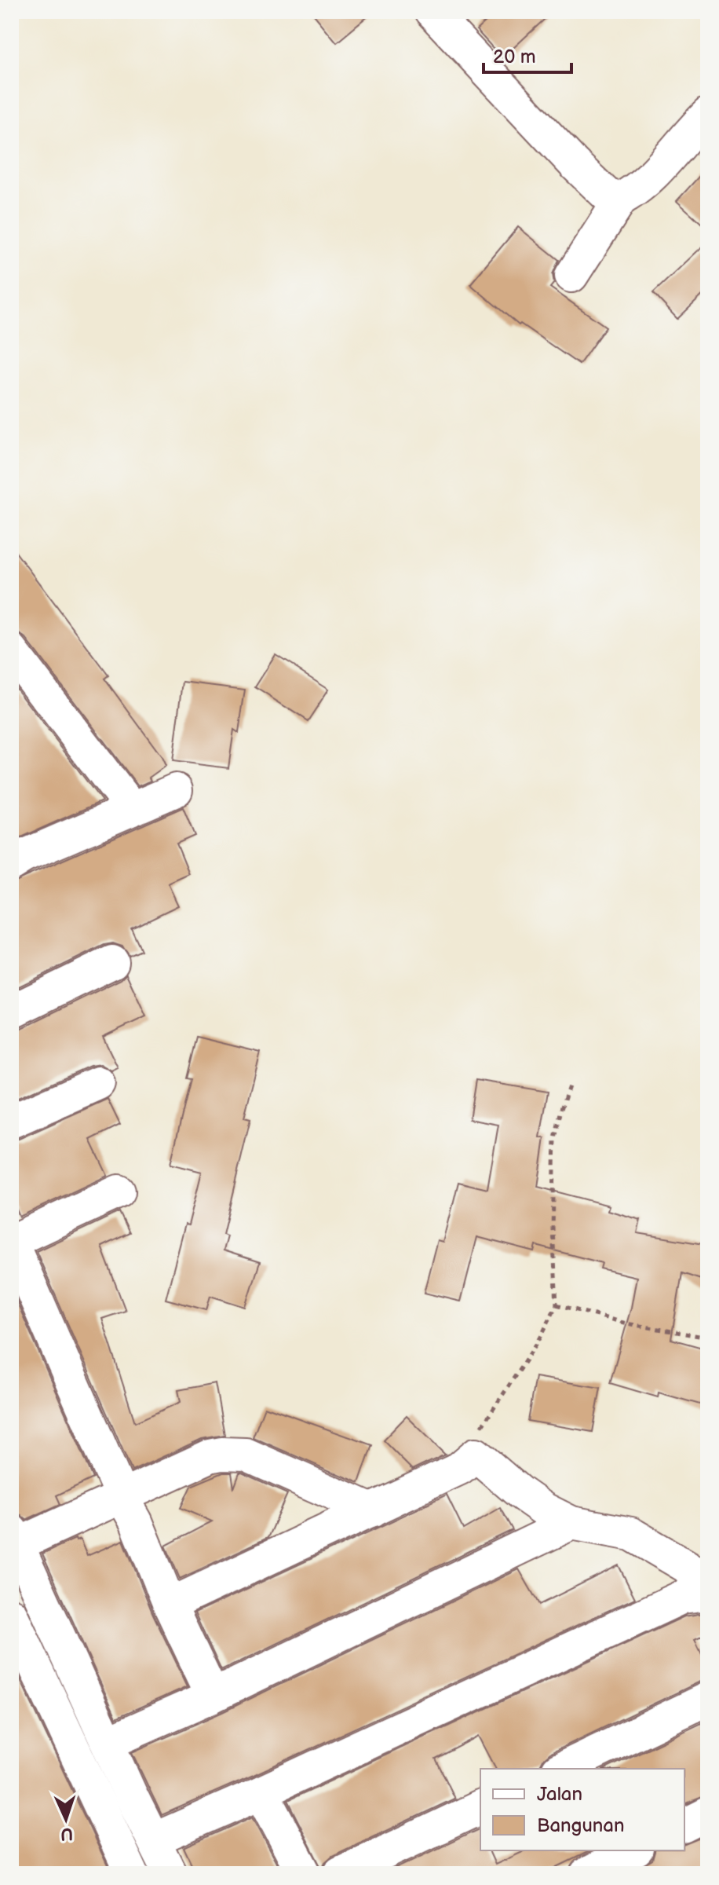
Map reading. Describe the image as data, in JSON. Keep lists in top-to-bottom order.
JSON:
{
  "legend": ["Jalan", "Bangunan"],
  "scale_bar": "20 m",
  "north": "bottom"
}
